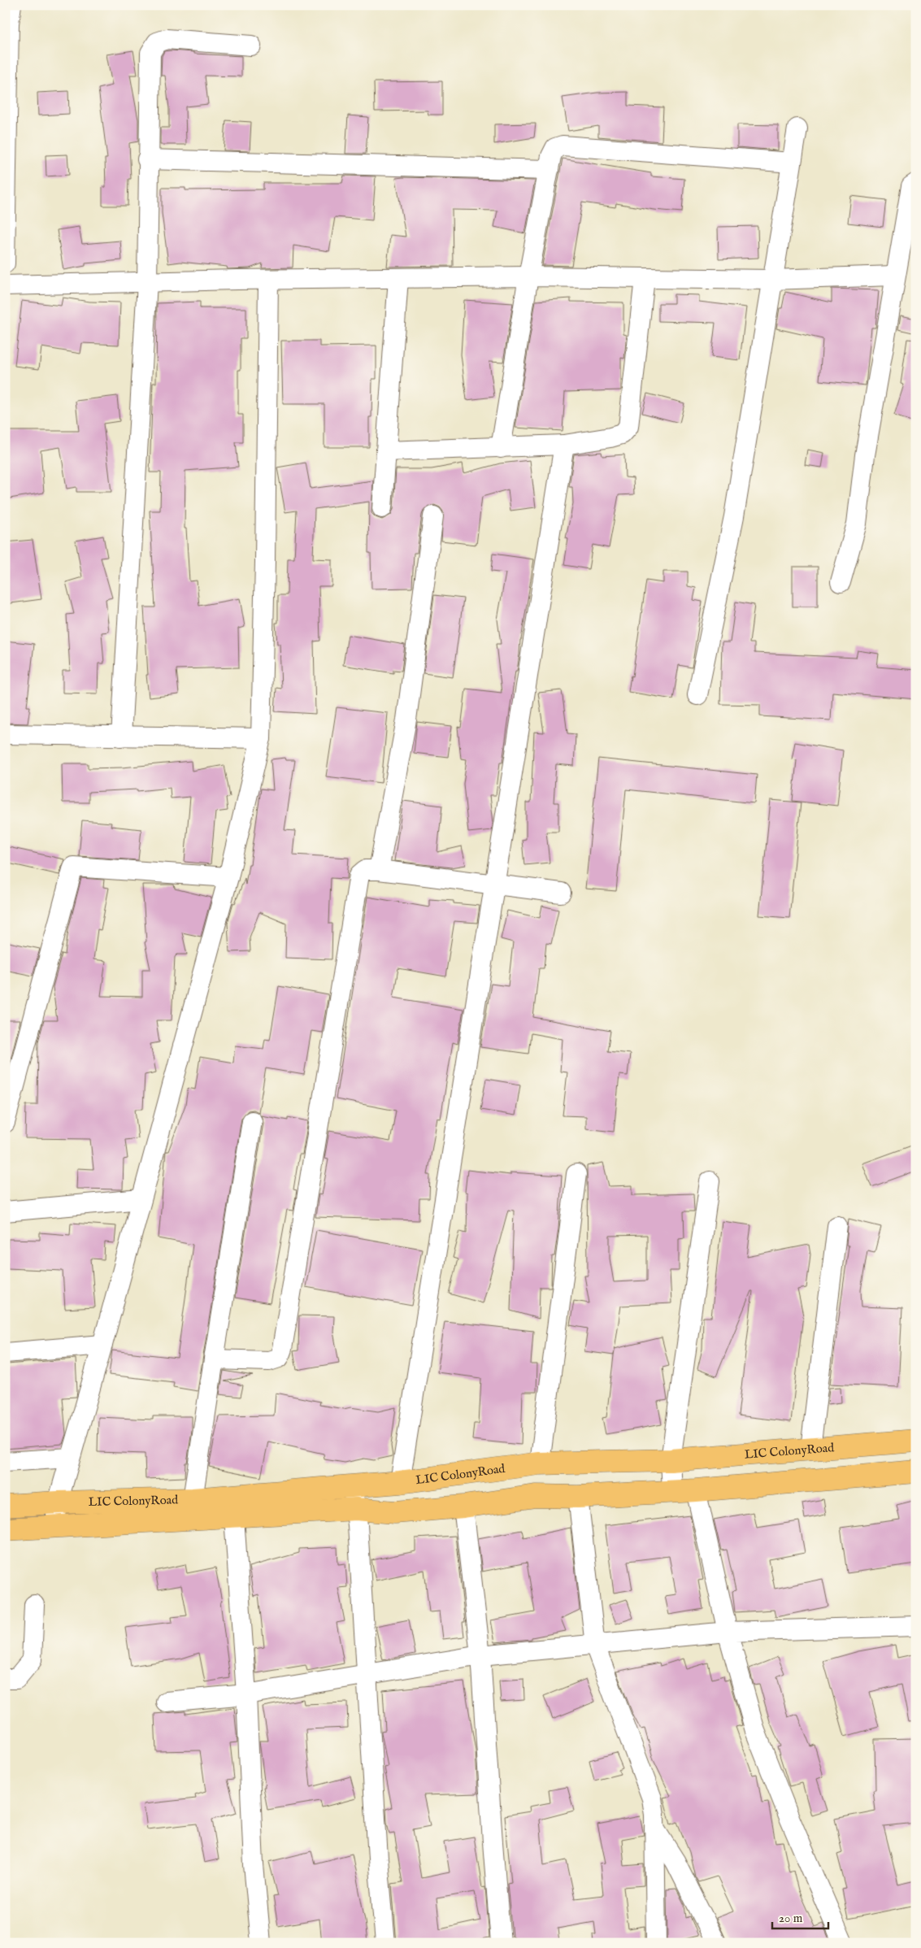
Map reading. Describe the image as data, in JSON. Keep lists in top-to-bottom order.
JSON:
{
  "streets": {
    "main road": ["LIC ColonyRoad"]
  },
  "scale_bar": "20 m"
}
